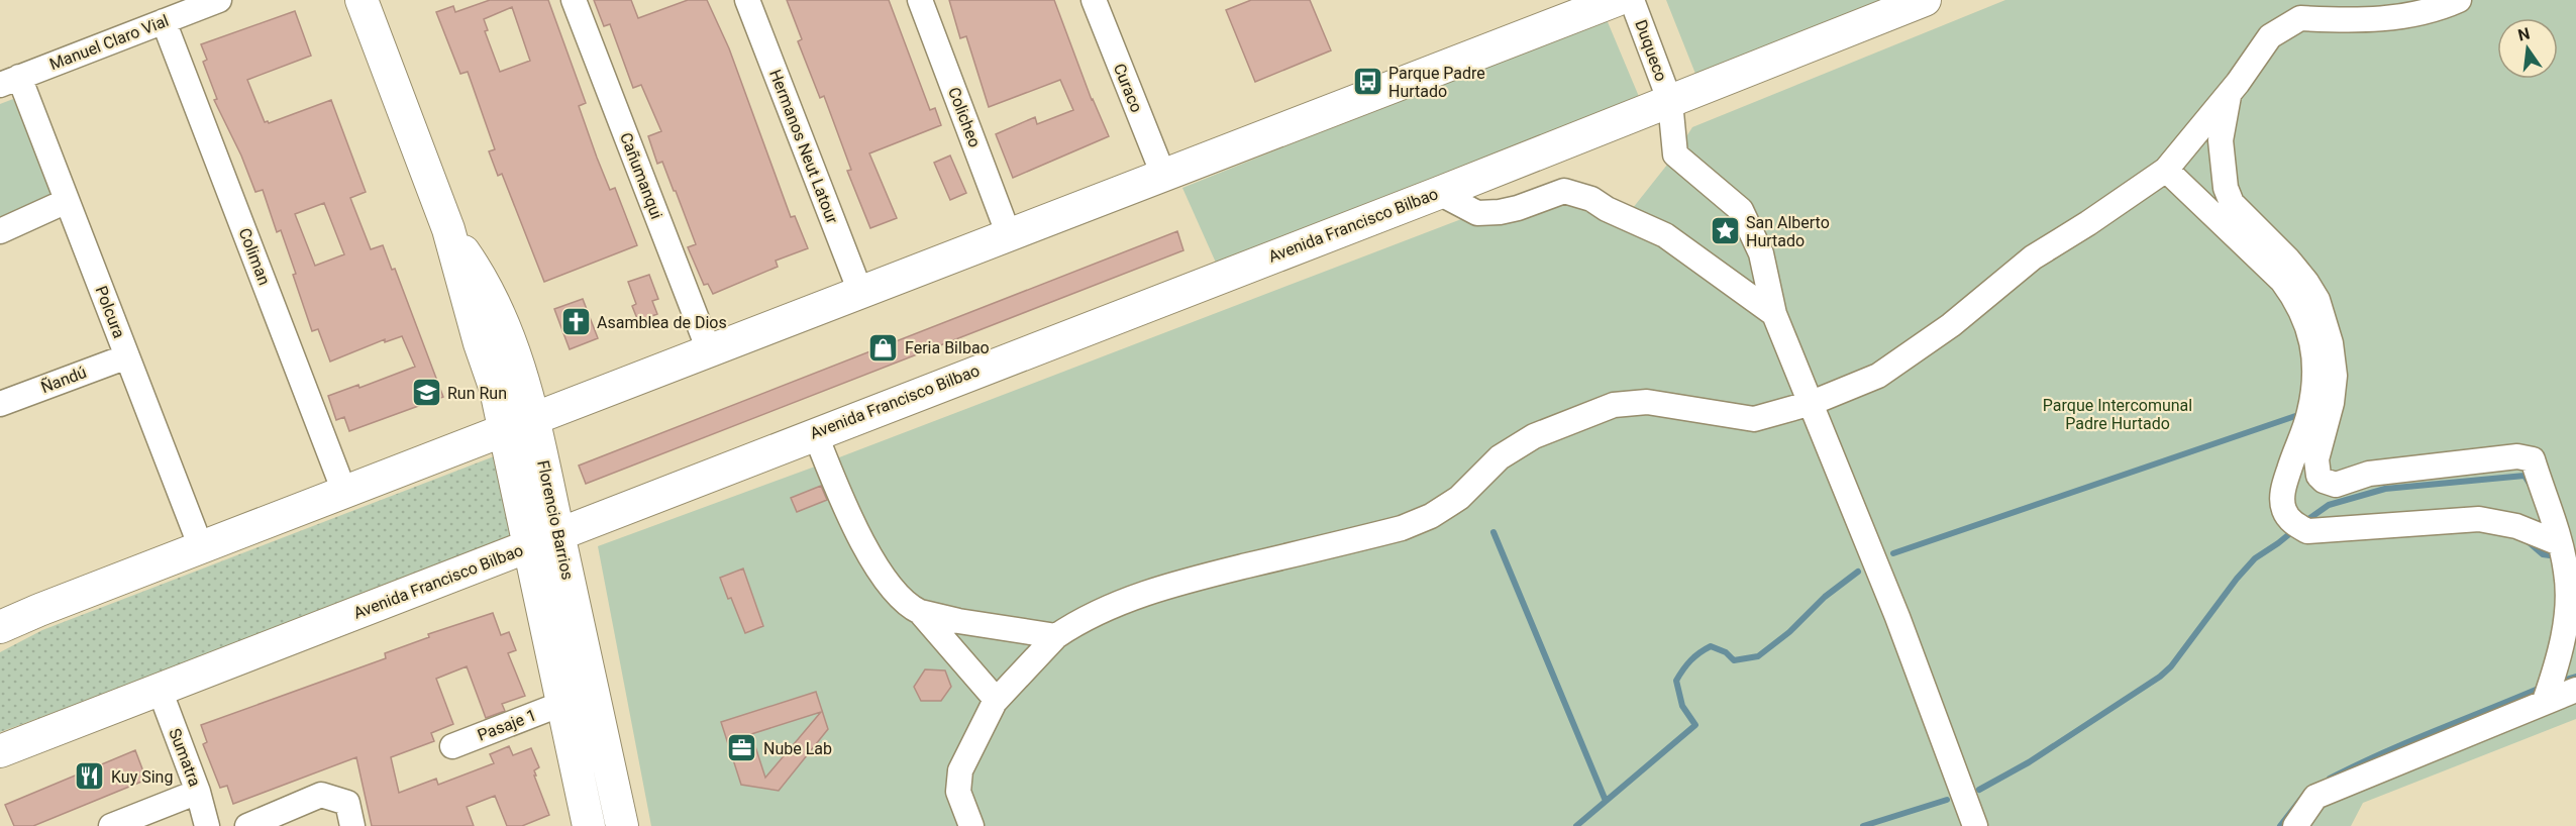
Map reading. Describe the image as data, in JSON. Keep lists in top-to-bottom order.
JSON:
{
  "streets": {
    "main road": ["Avenida Francisco Bilbao", "Florencio Barrios"],
    "street": [
      "Manuel Claro Vial",
      "Duqueco",
      "Curaco",
      "Colicheo",
      "Hermanos Neut Latour",
      "Cañumanqui",
      "Coliman",
      "Polcura",
      "Ñandú",
      "Pasaje 1",
      "Sumatra"
    ]
  },
  "crossings": [
    ["Manuel Claro Vial", "Coliman"],
    ["Manuel Claro Vial", "Polcura"],
    ["Duqueco", "Avenida Francisco Bilbao"],
    ["Avenida Francisco Bilbao", "Florencio Barrios"],
    ["Avenida Francisco Bilbao", "Sumatra"],
    ["Polcura", "Ñandú"],
    ["Florencio Barrios", "Pasaje 1"]
  ],
  "parks": ["Parque Intercomunal Padre Hurtado"],
  "places": {
    "bus stop": ["Parque Padre Hurtado"],
    "place": ["San Alberto Hurtado"],
    "church": ["Asamblea de Dios"],
    "shop": ["Feria Bilbao"],
    "school or university": ["Run Run"],
    "office": ["Nube Lab"],
    "restaurant": ["Kuy Sing"]
  },
  "north": "top"
}
